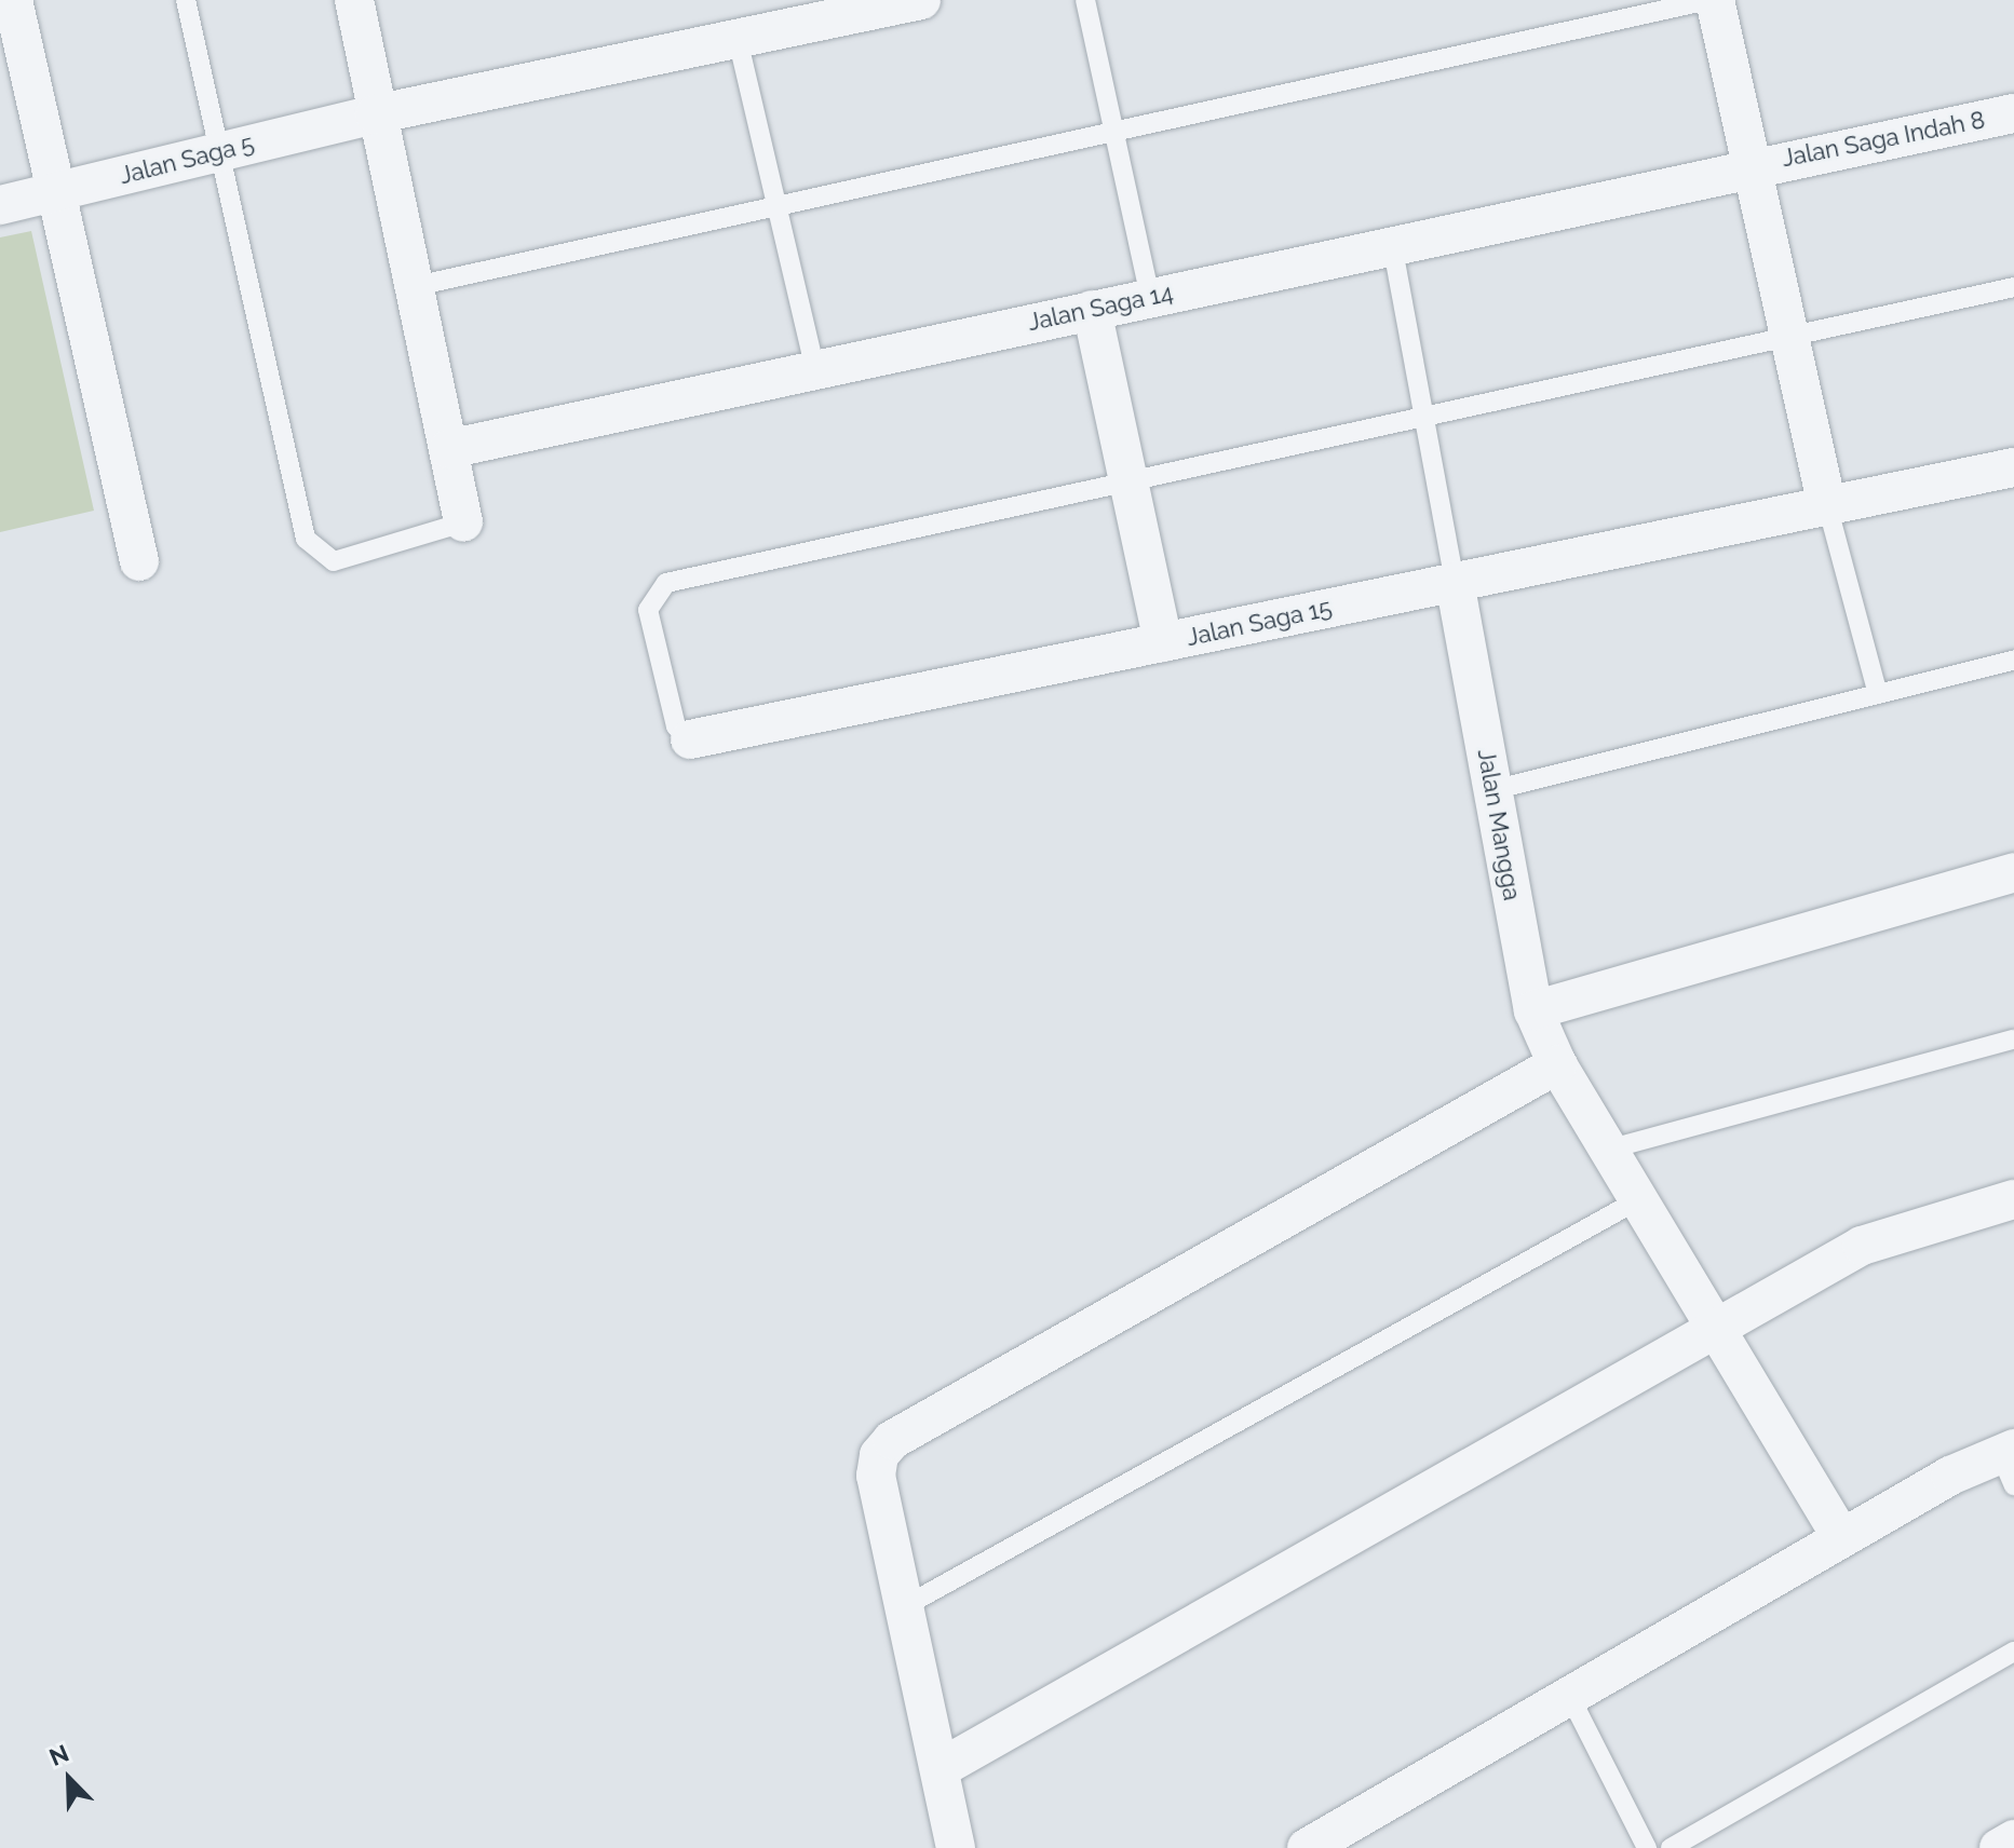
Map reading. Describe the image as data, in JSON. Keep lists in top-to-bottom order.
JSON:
{
  "streets": {
    "street": [
      "Jalan Saga Indah 8",
      "Jalan Saga 5",
      "Jalan Saga 14",
      "Jalan Saga 15",
      "Jalan Mangga"
    ]
  },
  "crossings": [
    ["Jalan Saga Indah 8", "Jalan Saga 14"],
    ["Jalan Saga 15", "Jalan Mangga"]
  ],
  "north": "top left"
}
